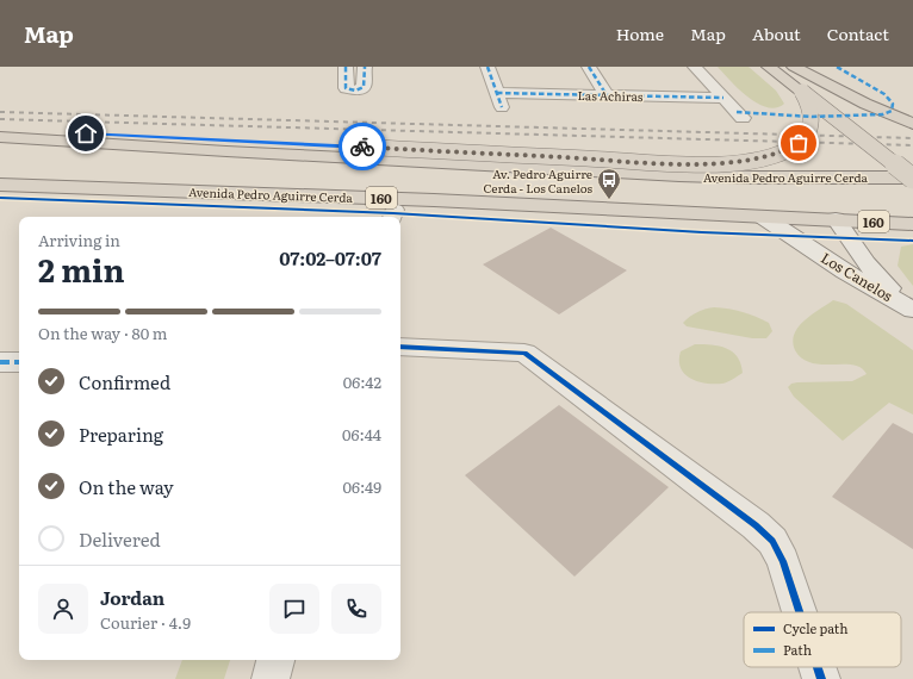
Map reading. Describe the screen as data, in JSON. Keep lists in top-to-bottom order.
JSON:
{
  "streets": {
    "highway": ["Avenida Pedro Aguirre Cerda", "160"],
    "street": ["Las Achiras", "Los Canelos"]
  },
  "crossings": [
    ["Avenida Pedro Aguirre Cerda", "Los Canelos"]
  ],
  "places": {
    "bus stop": ["Av. Pedro Aguirre Cerda - Los Canelos"]
  },
  "legend": ["Cycle path", "Path"],
  "page": {
    "header": "Map",
    "nav": [
      "Home",
      "Map",
      "About",
      "Contact"
    ],
    "heading": ["2 min", "Arriving in", "07:02–07:07"],
    "panel": ["Jordan", "Courier · 4.9"],
    "bar": "On the way · 80 m",
    "list": [
      ["Confirmed", "06:42"],
      ["Preparing", "06:44"],
      ["On the way", "06:49"],
      "Delivered"
    ]
  }
}
